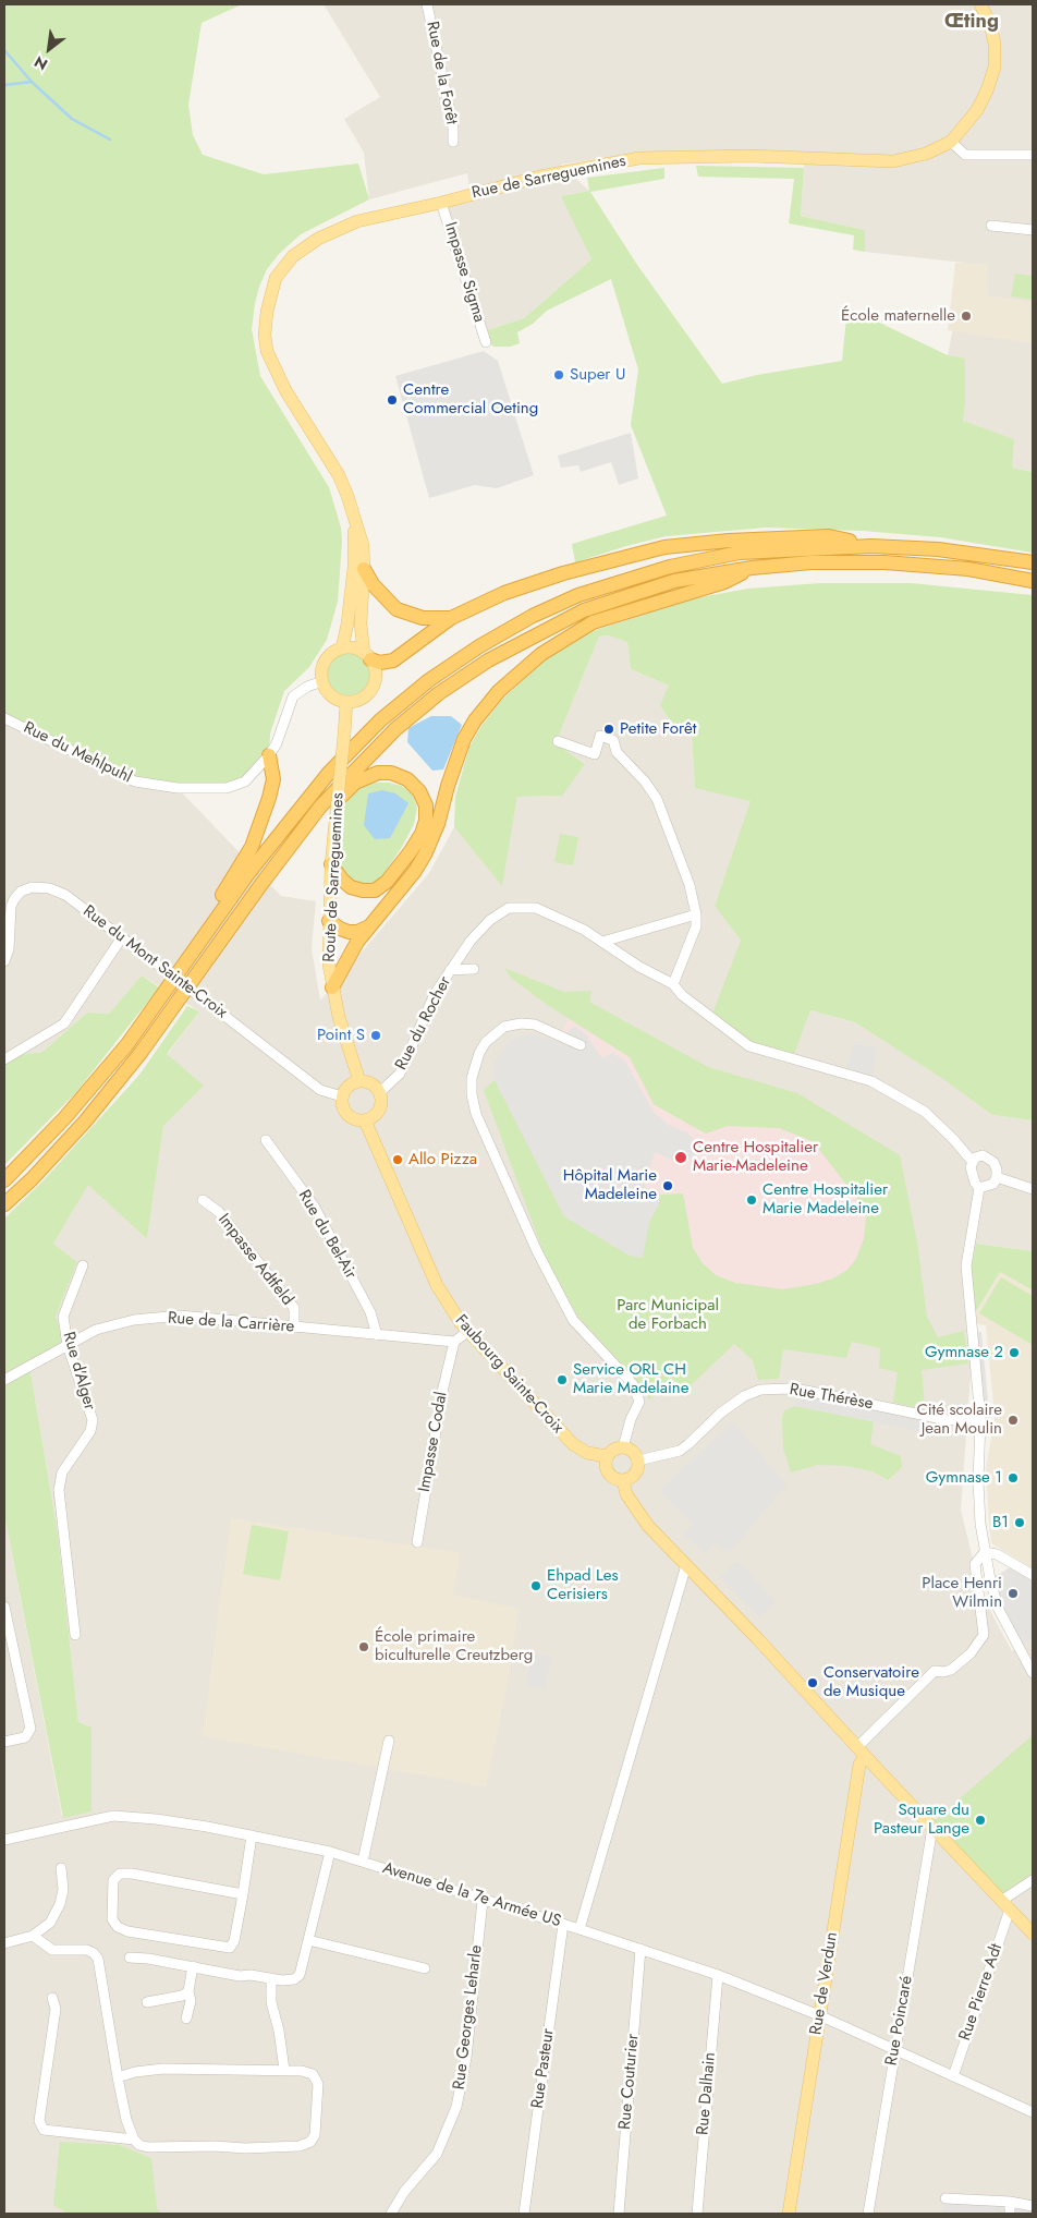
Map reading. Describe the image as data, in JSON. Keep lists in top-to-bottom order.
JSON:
{
  "streets": {
    "main road": [
      "Rue de Sarreguemines",
      "Route de Sarreguemines",
      "Faubourg Sainte-Croix",
      "Rue de Verdun"
    ],
    "street": [
      "Rue de la Forêt",
      "Impasse Sigma",
      "Rue du Mehlpuhl",
      "Rue du Mont Sainte-Croix",
      "Rue du Rocher",
      "Rue du Bel-Air",
      "Impasse Adtfeld",
      "Rue de la Carrière",
      "Rue d'Alger",
      "Rue Thérèse",
      "Impasse Codal",
      "Avenue de la 7e Armée US",
      "Rue Pierre Adt",
      "Rue Georges Leharle",
      "Rue Poincaré",
      "Rue Pasteur",
      "Rue Couturier",
      "Rue Dalhain"
    ]
  },
  "crossings": [
    ["Rue de Sarreguemines", "Impasse Sigma"],
    ["Rue du Mehlpuhl", "Route de Sarreguemines"],
    ["Route de Sarreguemines", "Rue du Mont Sainte-Croix"],
    ["Route de Sarreguemines", "Rue du Rocher"],
    ["Route de Sarreguemines", "Faubourg Sainte-Croix"],
    ["Rue du Mont Sainte-Croix", "Rue du Rocher"],
    ["Rue du Mont Sainte-Croix", "Faubourg Sainte-Croix"],
    ["Rue du Rocher", "Faubourg Sainte-Croix"],
    ["Rue du Bel-Air", "Rue de la Carrière"],
    ["Impasse Adtfeld", "Rue de la Carrière"],
    ["Rue de la Carrière", "Rue d'Alger"],
    ["Rue de la Carrière", "Impasse Codal"],
    ["Faubourg Sainte-Croix", "Rue Thérèse"],
    ["Avenue de la 7e Armée US", "Rue de Verdun"],
    ["Avenue de la 7e Armée US", "Rue Pierre Adt"],
    ["Avenue de la 7e Armée US", "Rue Georges Leharle"],
    ["Avenue de la 7e Armée US", "Rue Poincaré"],
    ["Avenue de la 7e Armée US", "Rue Pasteur"],
    ["Avenue de la 7e Armée US", "Rue Couturier"],
    ["Avenue de la 7e Armée US", "Rue Dalhain"]
  ],
  "districts": ["Œting"],
  "parks": ["Parc Municipal de Forbach"],
  "places": [
    "École maternelle",
    "Super U",
    "Centre Commercial Oeting",
    "Petite Forêt",
    "Point S",
    "Centre Hospitalier Marie-Madeleine",
    "Allo Pizza",
    "Hôpital Marie Madeleine",
    "Centre Hospitalier Marie Madeleine",
    "Gymnase 2",
    "Service ORL CH Marie Madelaine",
    "Cité scolaire Jean Moulin",
    "Gymnase 1",
    "B1",
    "Ehpad Les Cerisiers",
    "Place Henri Wilmin",
    "École primaire biculturelle Creutzberg",
    "Conservatoire de Musique",
    "Square du Pasteur Lange"
  ],
  "north": "bottom left"
}
